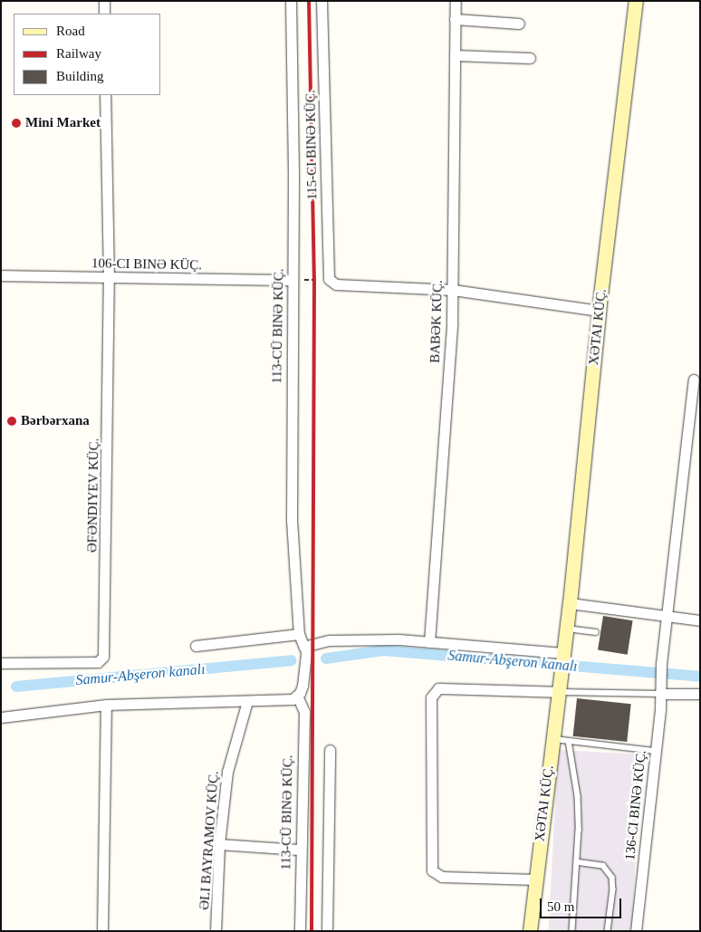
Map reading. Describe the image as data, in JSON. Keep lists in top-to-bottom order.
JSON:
{
  "streets": {
    "street": [
      "115-CI BINƏ KÜÇ.",
      "BABƏK KÜÇ.",
      "113-CÜ BINƏ KÜÇ.",
      "XƏTAI KÜÇ.",
      "ƏFƏNDIYEV KÜÇ.",
      "ƏLI BAYRAMOV KÜÇ."
    ]
  },
  "water": ["Samur-Abşeron kanalı"],
  "places": ["Mini Market", "Bərbərxana"],
  "legend": ["Road", "Railway", "Building"],
  "scale_bar": "50 m"
}
